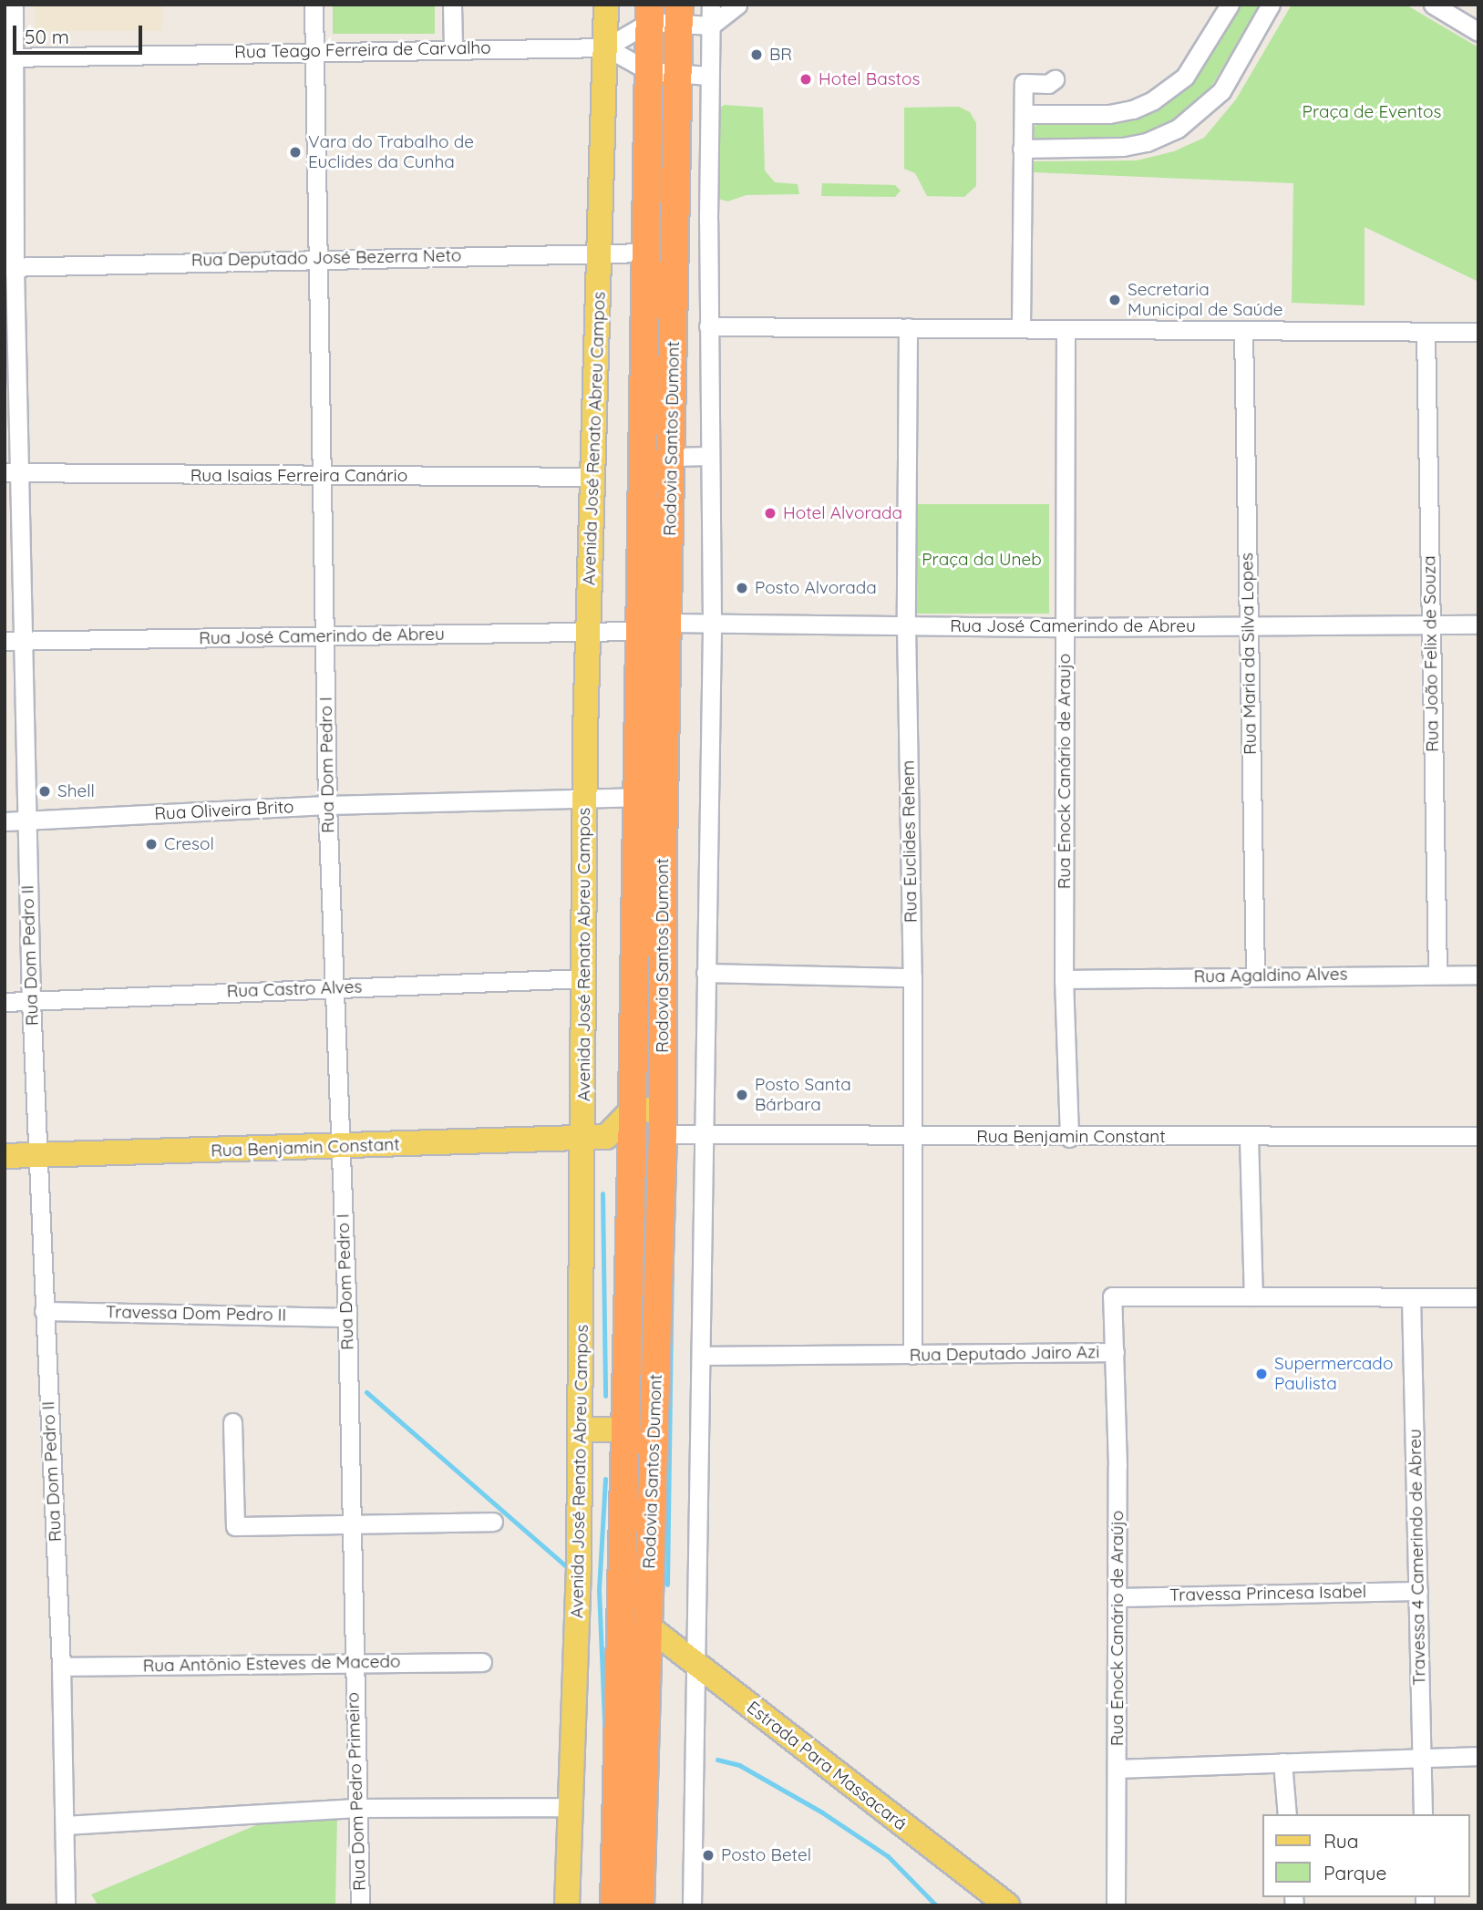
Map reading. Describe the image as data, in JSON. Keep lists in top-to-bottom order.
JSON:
{
  "streets": {
    "highway": ["Rodovia Santos Dumont"],
    "main road": ["Avenida José Renato Abreu Campos", "Rua Benjamin Constant", "Estrada Para Massacará"],
    "street": [
      "Rua Teago Ferreira de Carvalho",
      "Rua Deputado José Bezerra Neto",
      "Rua Isaias Ferreira Canário",
      "Rua José Camerindo de Abreu",
      "Rua Maria da Silva Lopes",
      "Rua João Felix de Souza",
      "Rua Dom Pedro I",
      "Rua Enock Canário de Araujo",
      "Rua Oliveira Brito",
      "Rua Euclides Rehem",
      "Rua Dom Pedro II",
      "Rua Agaldino Alves",
      "Rua Castro Alves",
      "Travessa Dom Pedro II",
      "Rua Deputado Jairo Azi",
      "Travessa 4 Camerindo de Abreu",
      "Travessa Princesa Isabel",
      "Rua Enock Canário de Araújo",
      "Rua Antônio Esteves de Macedo",
      "Rua Dom Pedro Primeiro"
    ]
  },
  "crossings": [
    ["Rua Teago Ferreira de Carvalho", "Avenida José Renato Abreu Campos"],
    ["Rua Teago Ferreira de Carvalho", "Rua Dom Pedro I"],
    ["Rua Teago Ferreira de Carvalho", "Rua Dom Pedro II"],
    ["Rua Deputado José Bezerra Neto", "Avenida José Renato Abreu Campos"],
    ["Rua Deputado José Bezerra Neto", "Rodovia Santos Dumont"],
    ["Rua Deputado José Bezerra Neto", "Rua Dom Pedro I"],
    ["Rua Deputado José Bezerra Neto", "Rua Dom Pedro II"],
    ["Avenida José Renato Abreu Campos", "Rua Isaias Ferreira Canário"],
    ["Avenida José Renato Abreu Campos", "Rua José Camerindo de Abreu"],
    ["Avenida José Renato Abreu Campos", "Rua Oliveira Brito"],
    ["Avenida José Renato Abreu Campos", "Rua Castro Alves"],
    ["Avenida José Renato Abreu Campos", "Rua Benjamin Constant"],
    ["Rodovia Santos Dumont", "Rua José Camerindo de Abreu"],
    ["Rodovia Santos Dumont", "Rua Oliveira Brito"],
    ["Rodovia Santos Dumont", "Rua Benjamin Constant"],
    ["Rodovia Santos Dumont", "Estrada Para Massacará"],
    ["Rua Isaias Ferreira Canário", "Rua Dom Pedro I"],
    ["Rua Isaias Ferreira Canário", "Rua Dom Pedro II"],
    ["Rua José Camerindo de Abreu", "Rua Maria da Silva Lopes"],
    ["Rua José Camerindo de Abreu", "Rua João Felix de Souza"],
    ["Rua José Camerindo de Abreu", "Rua Dom Pedro I"],
    ["Rua José Camerindo de Abreu", "Rua Enock Canário de Araujo"],
    ["Rua José Camerindo de Abreu", "Rua Euclides Rehem"],
    ["Rua José Camerindo de Abreu", "Rua Dom Pedro II"],
    ["Rua Maria da Silva Lopes", "Rua Agaldino Alves"],
    ["Rua João Felix de Souza", "Rua Agaldino Alves"],
    ["Rua Dom Pedro I", "Rua Oliveira Brito"],
    ["Rua Dom Pedro I", "Rua Castro Alves"],
    ["Rua Dom Pedro I", "Rua Benjamin Constant"],
    ["Rua Dom Pedro I", "Travessa Dom Pedro II"],
    ["Rua Dom Pedro I", "Rua Dom Pedro Primeiro"],
    ["Rua Enock Canário de Araujo", "Rua Agaldino Alves"],
    ["Rua Enock Canário de Araujo", "Rua Benjamin Constant"],
    ["Rua Oliveira Brito", "Rua Dom Pedro II"],
    ["Rua Euclides Rehem", "Rua Benjamin Constant"],
    ["Rua Euclides Rehem", "Rua Deputado Jairo Azi"],
    ["Rua Dom Pedro II", "Rua Castro Alves"],
    ["Rua Dom Pedro II", "Rua Benjamin Constant"],
    ["Rua Dom Pedro II", "Travessa Dom Pedro II"],
    ["Rua Dom Pedro II", "Rua Antônio Esteves de Macedo"],
    ["Rua Deputado Jairo Azi", "Travessa 4 Camerindo de Abreu"],
    ["Rua Deputado Jairo Azi", "Rua Enock Canário de Araújo"],
    ["Travessa 4 Camerindo de Abreu", "Travessa Princesa Isabel"],
    ["Travessa Princesa Isabel", "Rua Enock Canário de Araújo"],
    ["Rua Antônio Esteves de Macedo", "Rua Dom Pedro Primeiro"]
  ],
  "parks": ["Praça de Eventos", "Praça da Uneb"],
  "places": [
    "BR",
    "Hotel Bastos",
    "Vara do Trabalho de Euclides da Cunha",
    "Secretaria Municipal de Saúde",
    "Hotel Alvorada",
    "Posto Alvorada",
    "Shell",
    "Cresol",
    "Posto Santa Bárbara",
    "Supermercado Paulista",
    "Posto Betel"
  ],
  "legend": ["Rua", "Parque"],
  "scale_bar": "50 m"
}
